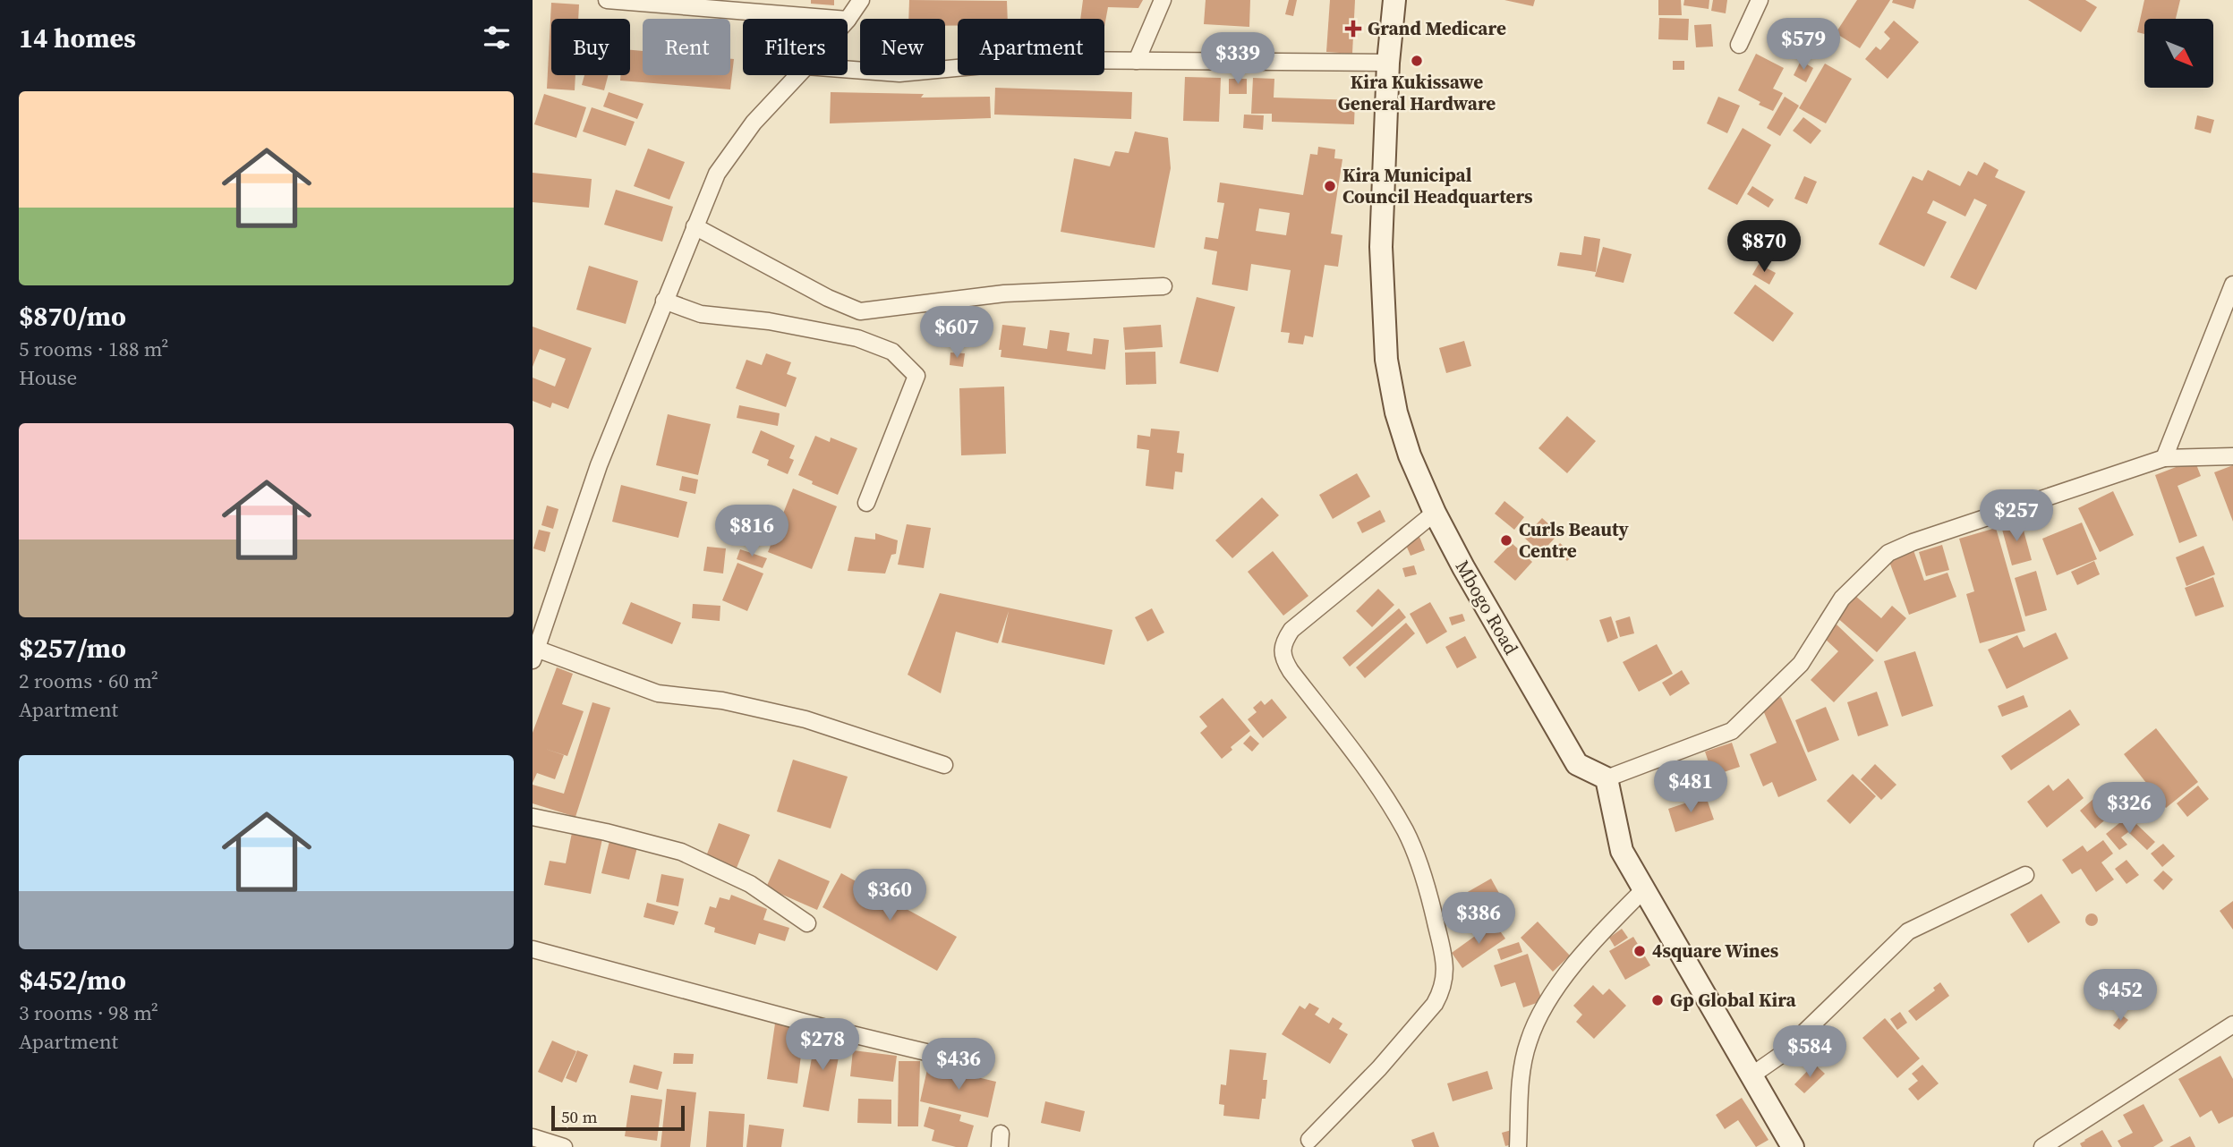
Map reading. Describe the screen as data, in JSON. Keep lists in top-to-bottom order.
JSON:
{
  "streets": {
    "main road": ["Mbogo Road"]
  },
  "places": {
    "health": ["Grand Medicare"],
    "other": [
      "Kira Kukissawe General Hardware",
      "Kira Municipal Council Headquarters",
      "Curls Beauty Centre",
      "4square Wines",
      "Gp Global Kira"
    ]
  },
  "scale_bar": "50 m",
  "north": "bottom right",
  "page": {
    "heading": "14 homes",
    "price": [
      "$579",
      "$339",
      "$870",
      "$607",
      "$257",
      "$816",
      "$481",
      "$326",
      "$360",
      "$386",
      "$452",
      "$278",
      "$584",
      "$436"
    ],
    "chip": [
      "Buy",
      "Rent",
      "Filters",
      "New",
      "Apartment"
    ],
    "list": [
      {
        "name": "$870/mo",
        "note": "5 rooms · 188 m² · House"
      },
      {
        "name": "$257/mo",
        "note": "2 rooms · 60 m² · Apartment"
      },
      {
        "name": "$452/mo",
        "note": "3 rooms · 98 m² · Apartment"
      }
    ],
    "scale": "50 m"
  }
}
